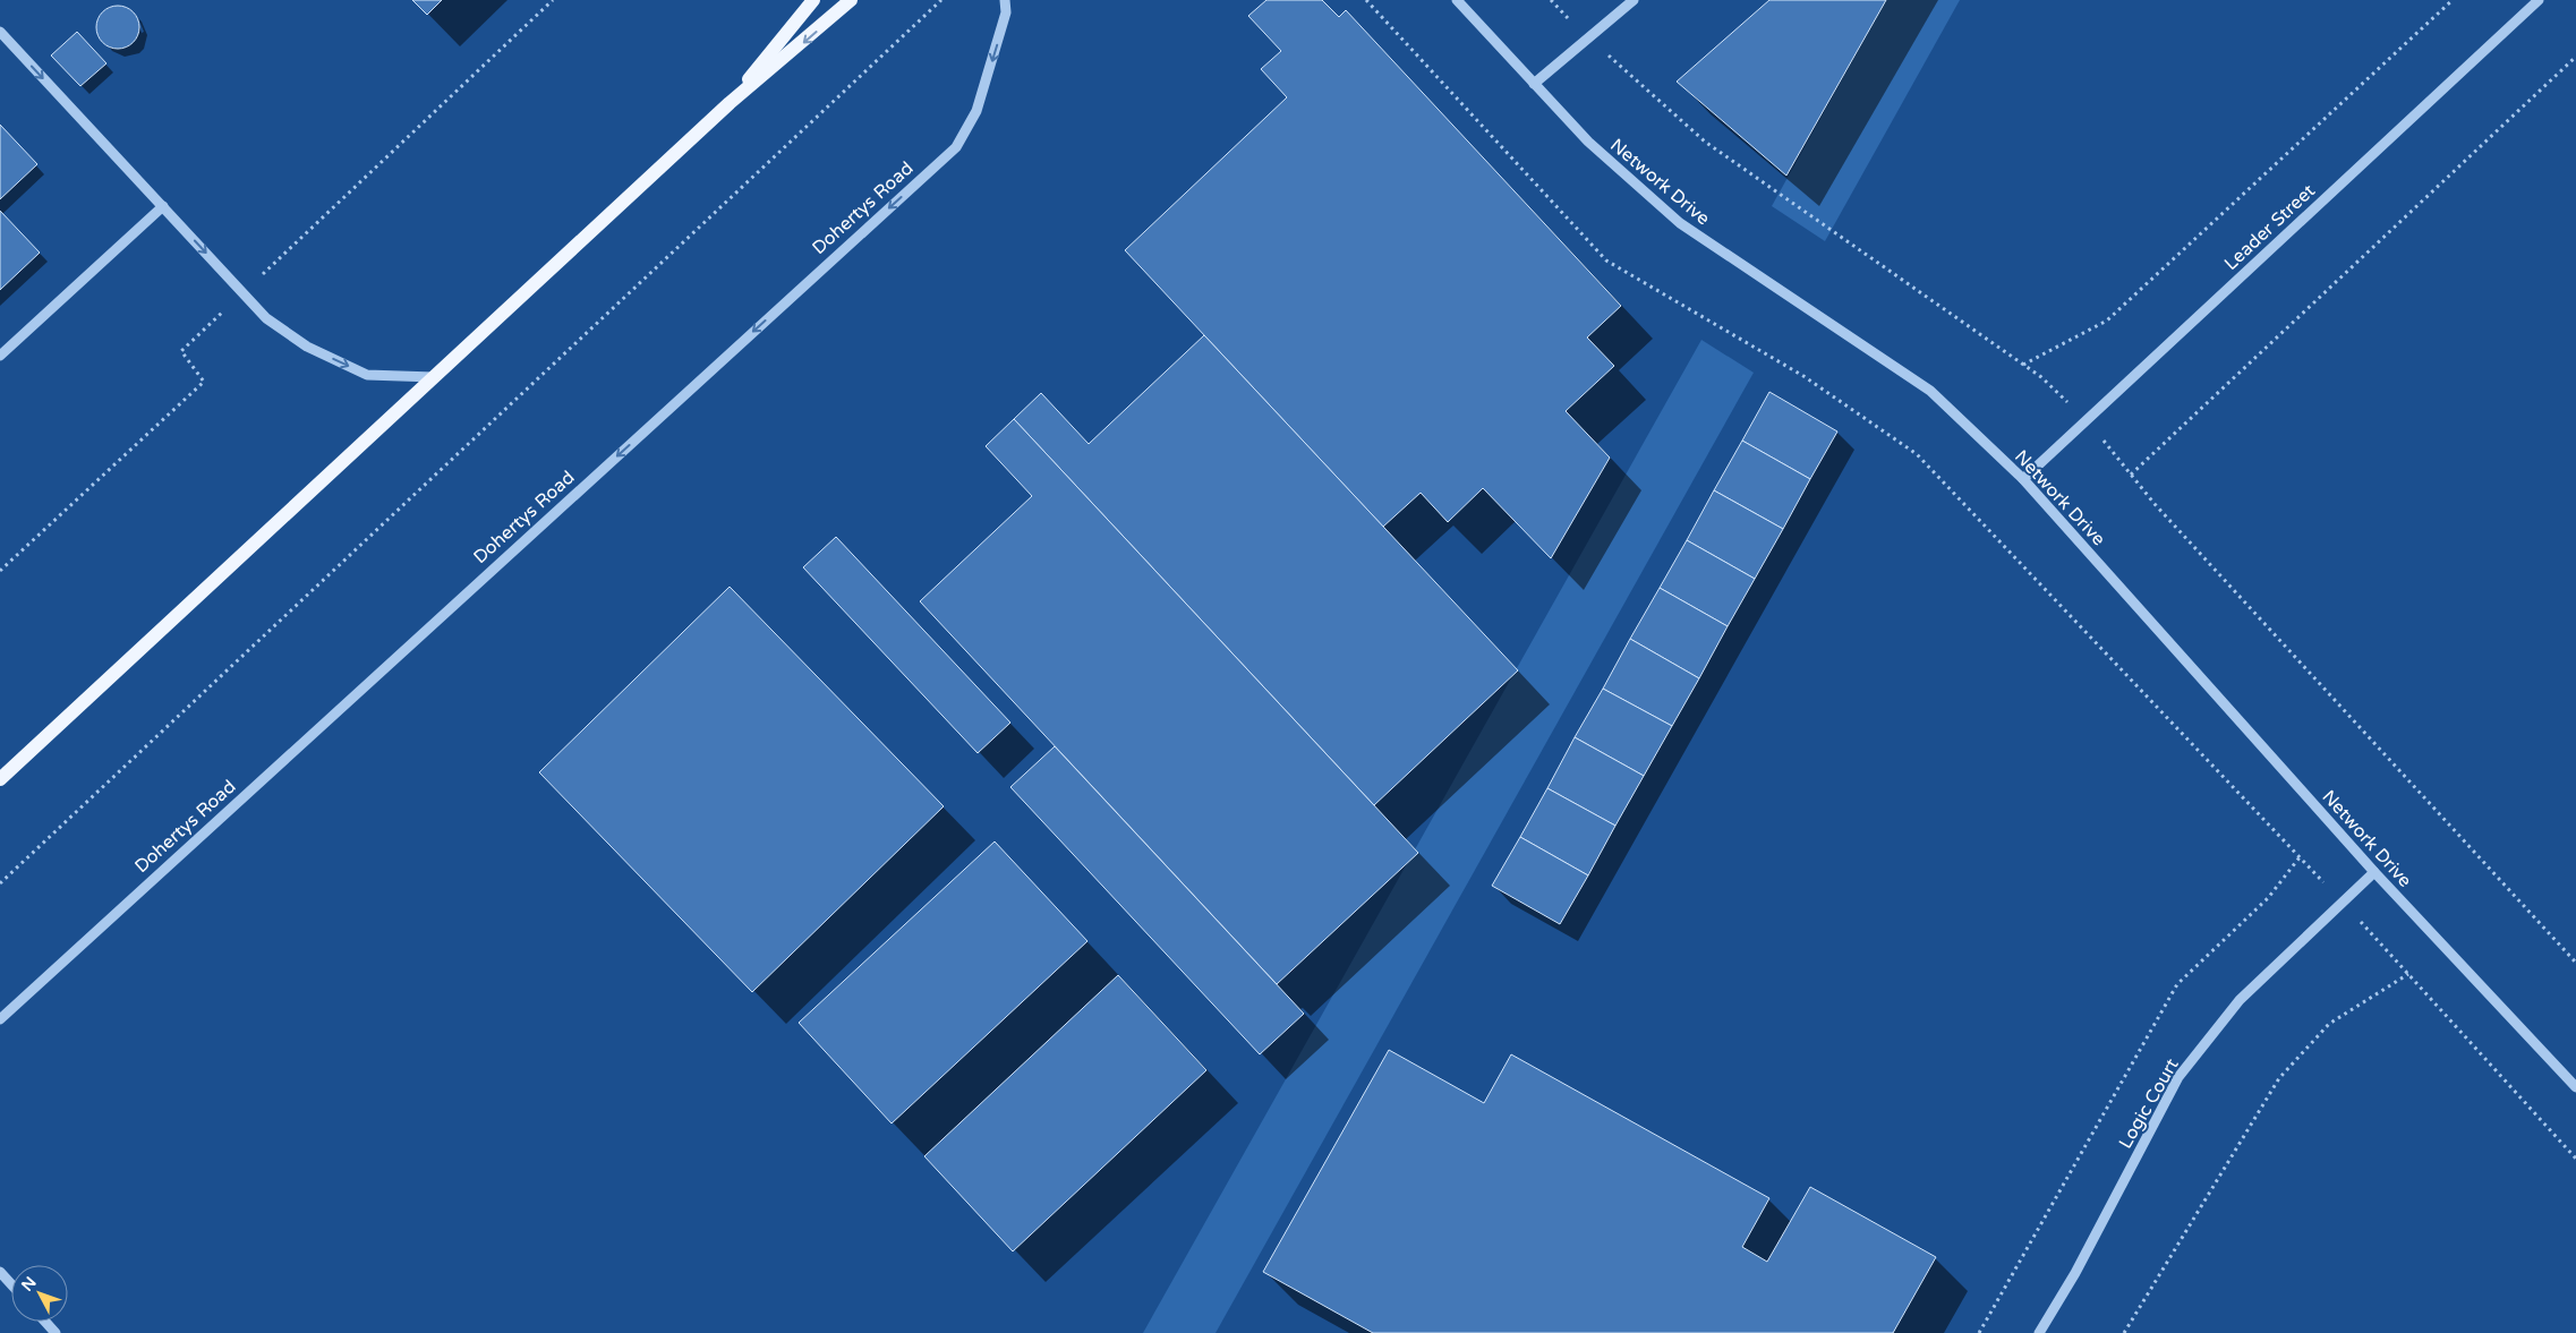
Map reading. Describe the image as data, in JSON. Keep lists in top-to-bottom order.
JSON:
{
  "streets": {
    "street": [
      "Network Drive",
      "Dohertys Road",
      "Leader Street",
      "Logic Court"
    ]
  },
  "crossings": [
    ["Network Drive", "Leader Street"],
    ["Network Drive", "Logic Court"]
  ],
  "one_way": ["Dohertys Road"],
  "north": "top left"
}
